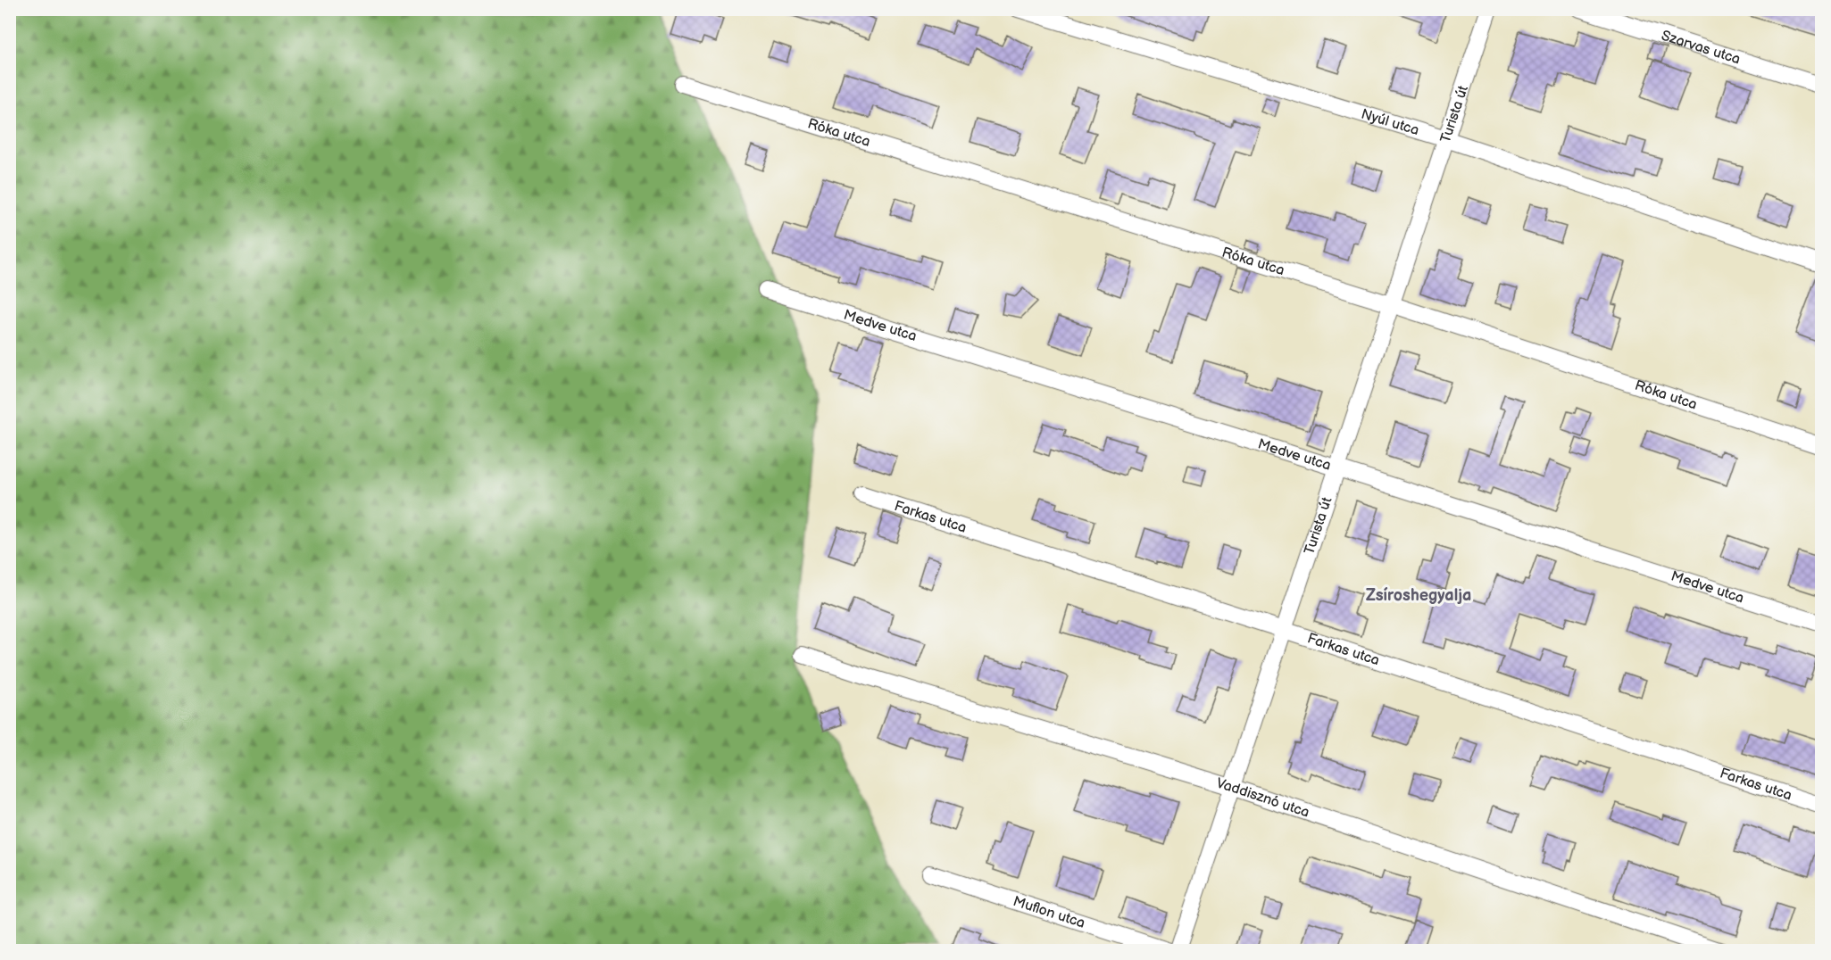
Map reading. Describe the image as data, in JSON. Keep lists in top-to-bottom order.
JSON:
{
  "streets": {
    "street": [
      "Szarvas utca",
      "Turista út",
      "Nyúl utca",
      "Róka utca",
      "Medve utca",
      "Farkas utca",
      "Vaddisznó utca",
      "Muflon utca"
    ]
  },
  "crossings": [
    ["Turista út", "Nyúl utca"],
    ["Turista út", "Róka utca"],
    ["Turista út", "Medve utca"],
    ["Turista út", "Farkas utca"],
    ["Turista út", "Vaddisznó utca"]
  ],
  "districts": ["Zsíroshegyalja"]
}
